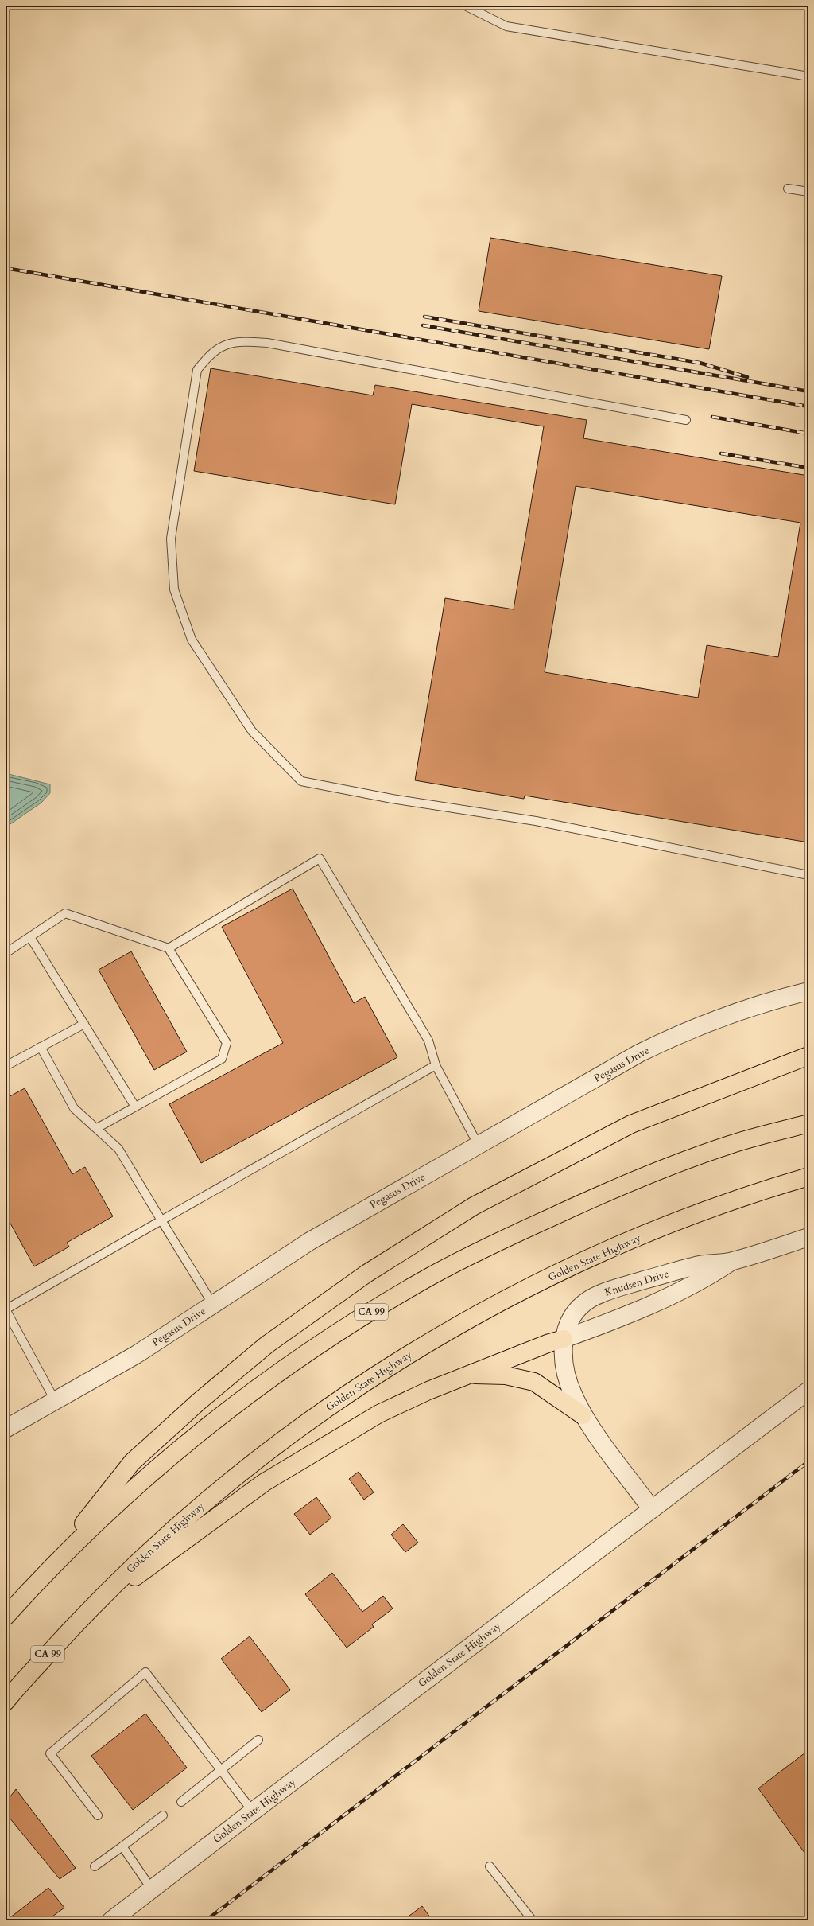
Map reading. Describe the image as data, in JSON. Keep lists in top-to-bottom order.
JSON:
{
  "streets": {
    "highway": ["Golden State Highway", "CA 99"],
    "street": ["Pegasus Drive", "Knudsen Drive"]
  },
  "crossings": [
    ["Golden State Highway", "Knudsen Drive"]
  ]
}
